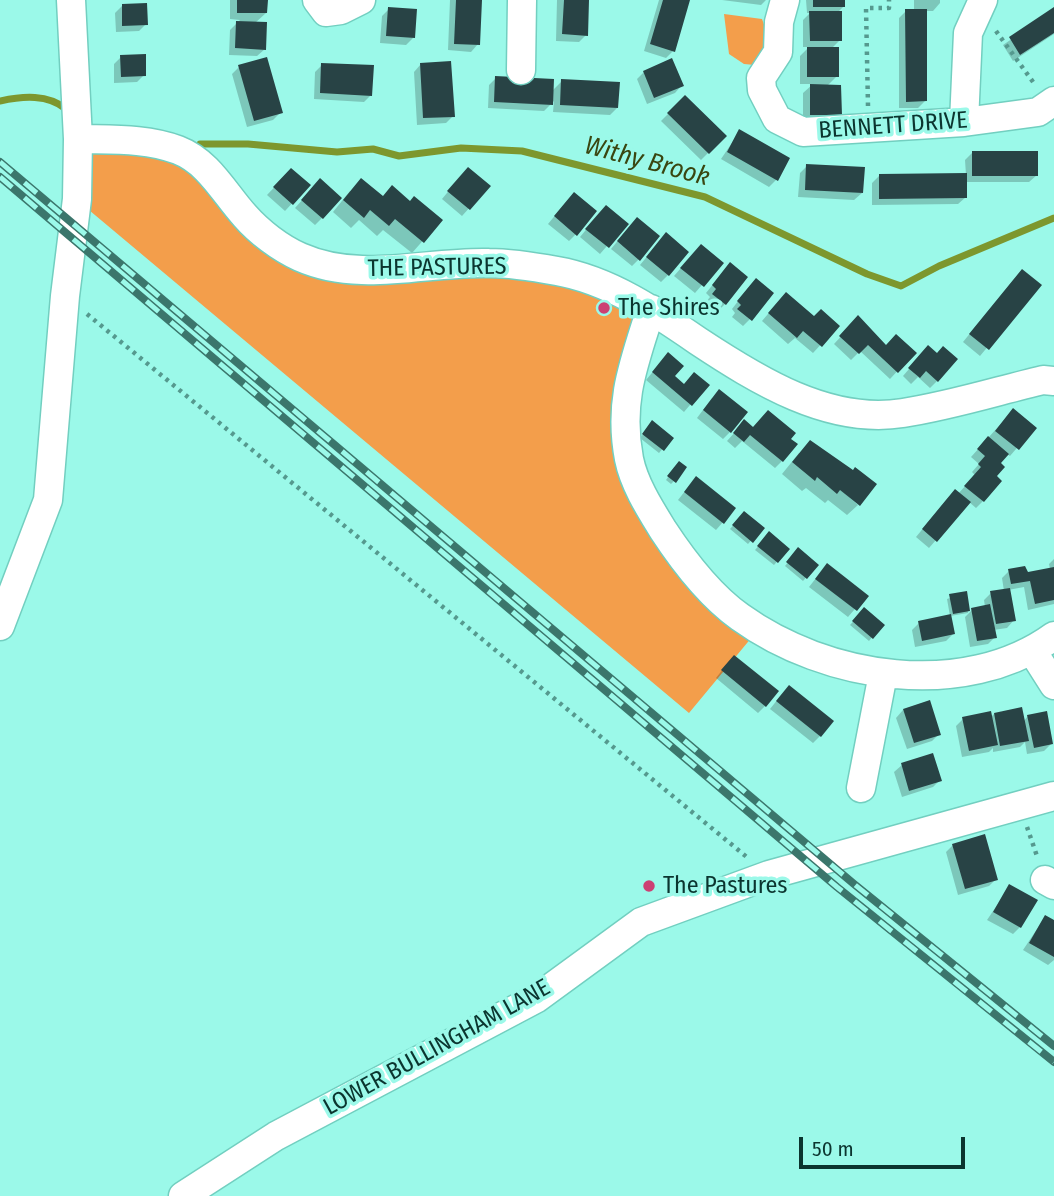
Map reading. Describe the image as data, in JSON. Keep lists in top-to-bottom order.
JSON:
{
  "streets": {
    "street": ["BENNETT DRIVE", "THE PASTURES", "LOWER BULLINGHAM LANE"]
  },
  "water": ["Withy Brook"],
  "places": ["The Shires", "The Pastures"],
  "scale_bar": "50 m"
}
